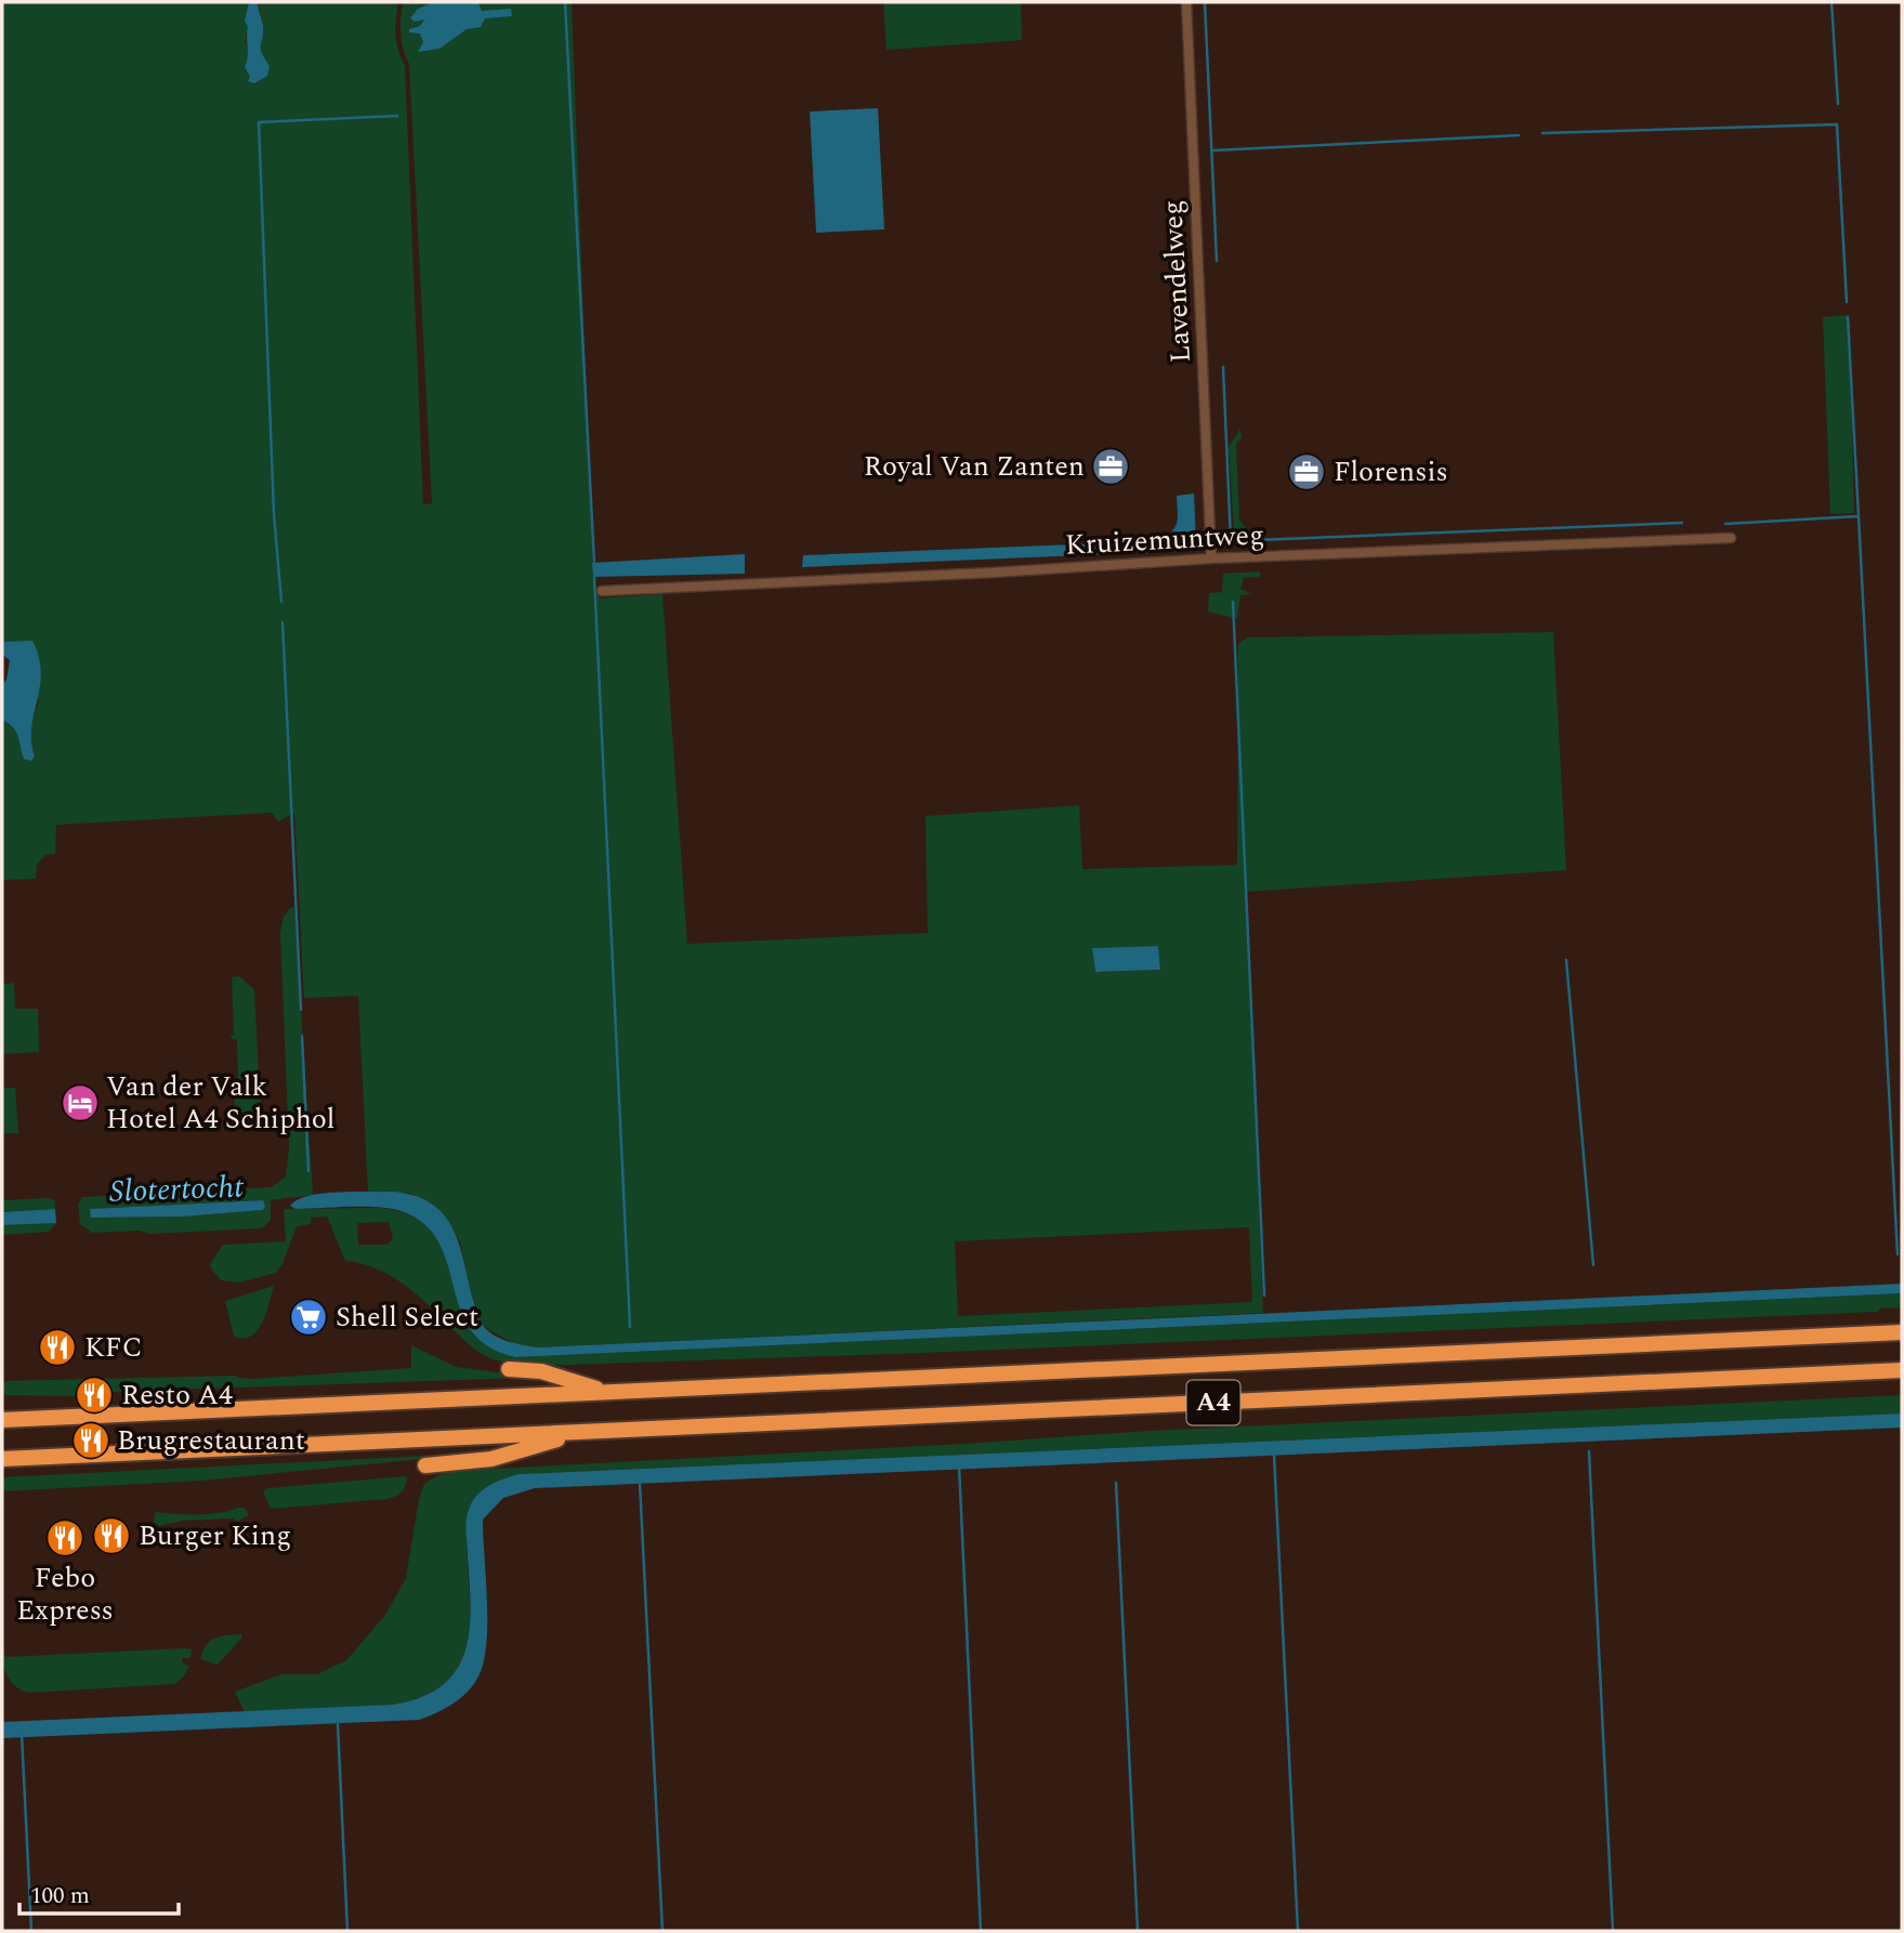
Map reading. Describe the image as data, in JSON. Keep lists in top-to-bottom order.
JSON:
{
  "streets": {
    "highway": ["A4"],
    "street": ["Lavendelweg", "Kruizemuntweg"]
  },
  "crossings": [
    ["Lavendelweg", "Kruizemuntweg"]
  ],
  "water": ["Slotertocht"],
  "places": {
    "office": ["Royal Van Zanten", "Florensis"],
    "hotel": ["Van der Valk Hotel A4 Schiphol"],
    "supermarket": ["Shell Select"],
    "restaurant": [
      "KFC",
      "Resto A4",
      "Brugrestaurant",
      "Burger King",
      "Febo Express"
    ]
  },
  "scale_bar": "100 m"
}
